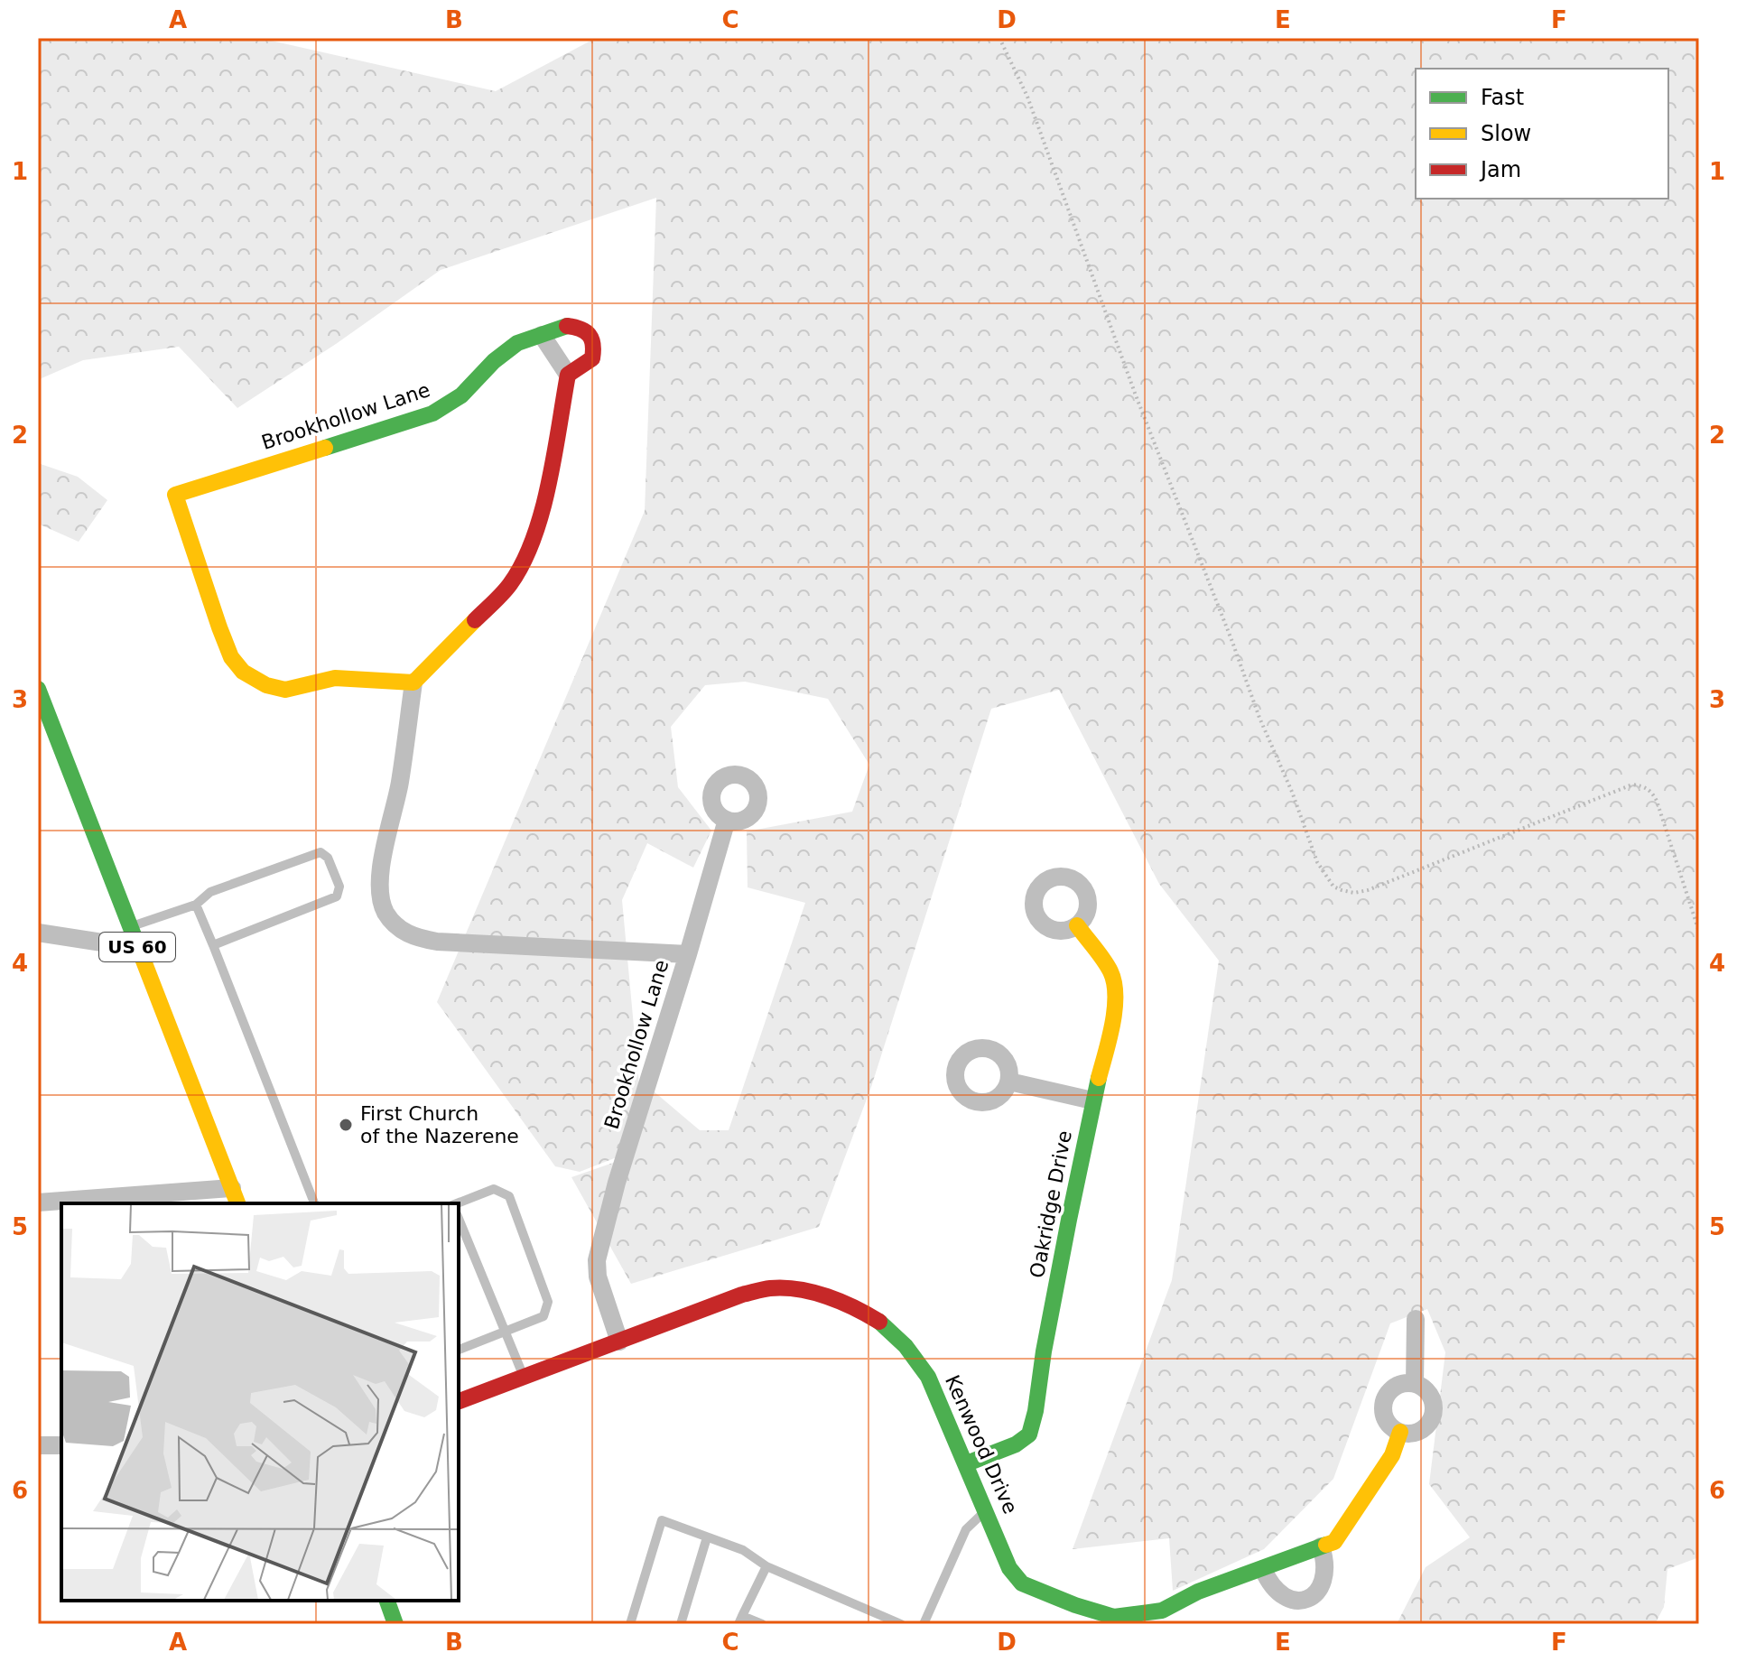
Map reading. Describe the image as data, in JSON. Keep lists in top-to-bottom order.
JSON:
{
  "streets": {
    "street": [
      "Brookhollow Lane",
      "US 60",
      "Oakridge Drive",
      "Kenwood Drive"
    ]
  },
  "crossings": [
    ["Brookhollow Lane", "Kenwood Drive"],
    ["Oakridge Drive", "Kenwood Drive"]
  ],
  "places": ["First Church of the Nazerene"],
  "legend": ["Fast", "Slow", "Jam"],
  "grid": {
    "columns": [
      "A",
      "B",
      "C",
      "D",
      "E",
      "F"
    ],
    "rows": [
      "1",
      "2",
      "3",
      "4",
      "5",
      "6"
    ]
  }
}
